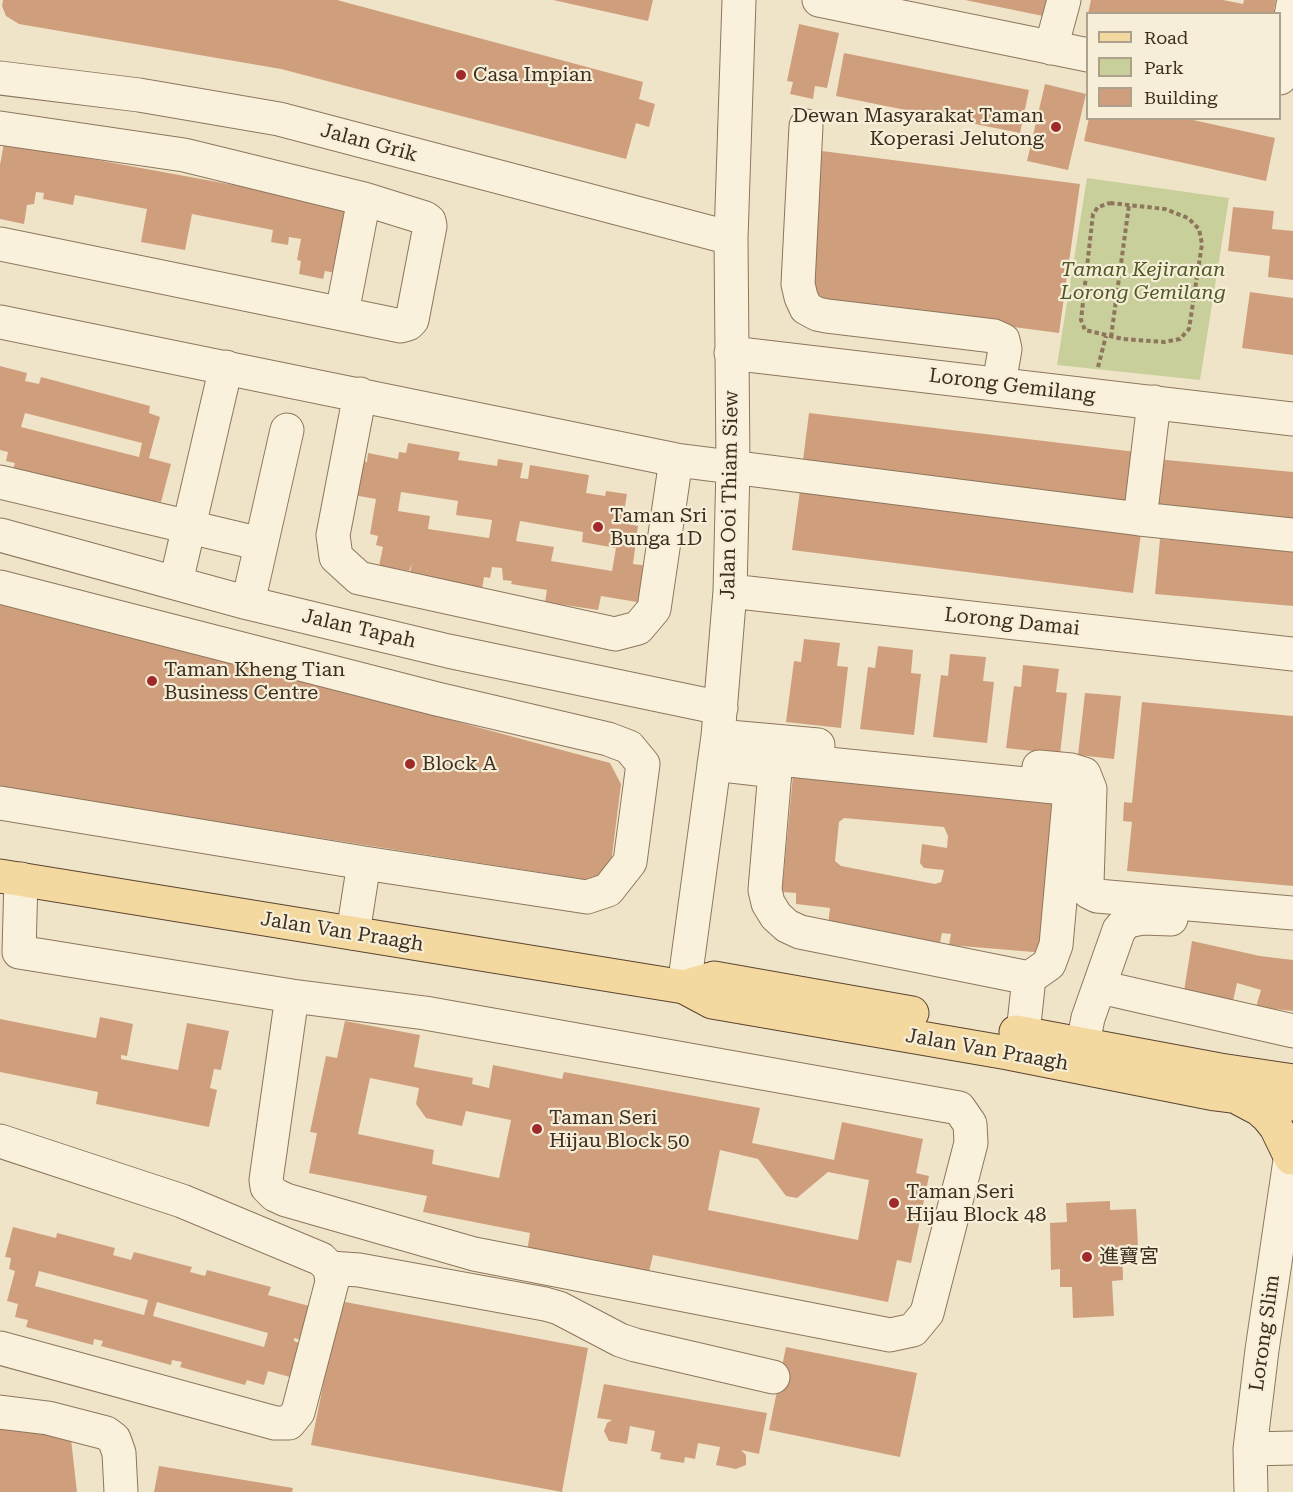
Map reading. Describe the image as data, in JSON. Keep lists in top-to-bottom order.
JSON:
{
  "streets": {
    "main road": ["Jalan Van Praagh"],
    "street": [
      "Jalan Grik",
      "Lorong Gemilang",
      "Jalan Ooi Thiam Siew",
      "Lorong Damai",
      "Jalan Tapah",
      "Lorong Slim"
    ]
  },
  "crossings": [
    ["Jalan Grik", "Jalan Ooi Thiam Siew"],
    ["Lorong Gemilang", "Jalan Ooi Thiam Siew"],
    ["Jalan Ooi Thiam Siew", "Lorong Damai"],
    ["Jalan Ooi Thiam Siew", "Jalan Tapah"],
    ["Jalan Ooi Thiam Siew", "Jalan Van Praagh"]
  ],
  "parks": ["Taman Kejiranan Lorong Gemilang"],
  "places": [
    "Casa Impian",
    "Dewan Masyarakat Taman Koperasi Jelutong",
    "Taman Sri Bunga 1D",
    "Taman Kheng Tian Business Centre",
    "Block A",
    "Taman Seri Hijau Block 50",
    "Taman Seri Hijau Block 48",
    "進寶宮"
  ],
  "legend": ["Road", "Park", "Building"]
}
